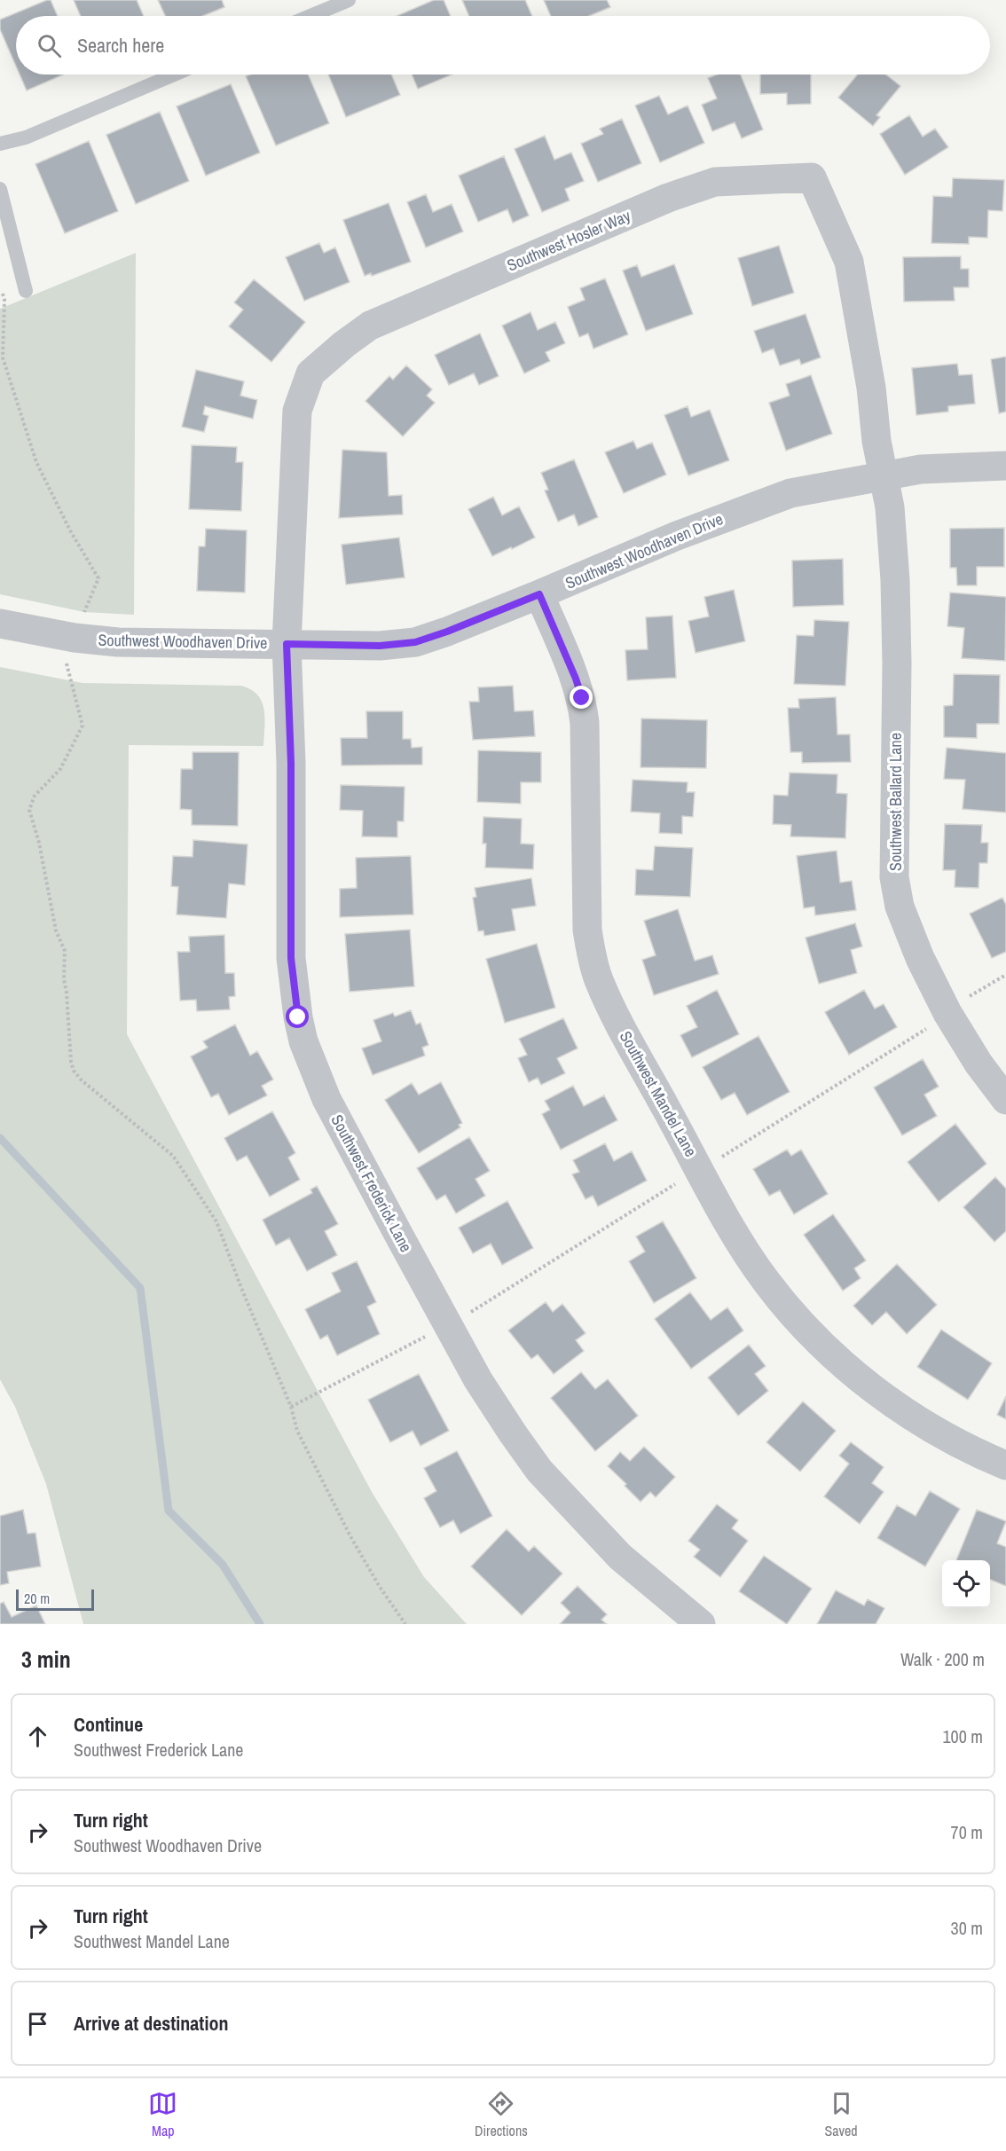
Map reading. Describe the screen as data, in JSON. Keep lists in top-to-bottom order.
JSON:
{
  "streets": {
    "street": [
      "Southwest Hosler Way",
      "Southwest Woodhaven Drive",
      "Southwest Ballard Lane",
      "Southwest Mandel Lane",
      "Southwest Frederick Lane"
    ]
  },
  "crossings": [
    ["Southwest Hosler Way", "Southwest Woodhaven Drive"],
    ["Southwest Hosler Way", "Southwest Ballard Lane"],
    ["Southwest Hosler Way", "Southwest Frederick Lane"],
    ["Southwest Woodhaven Drive", "Southwest Ballard Lane"],
    ["Southwest Woodhaven Drive", "Southwest Mandel Lane"],
    ["Southwest Woodhaven Drive", "Southwest Frederick Lane"]
  ],
  "scale_bar": "20 m",
  "page": {
    "search": "Search here",
    "scale": "20 m",
    "heading": ["3 min", "Walk · 200 m"],
    "list": [
      ["Continue", "Southwest Frederick Lane", "100 m"],
      ["Turn right", "Southwest Woodhaven Drive", "70 m"],
      ["Turn right", "Southwest Mandel Lane", "30 m"],
      "Arrive at destination"
    ],
    "nav": ["Map", "Directions", "Saved"]
  }
}
